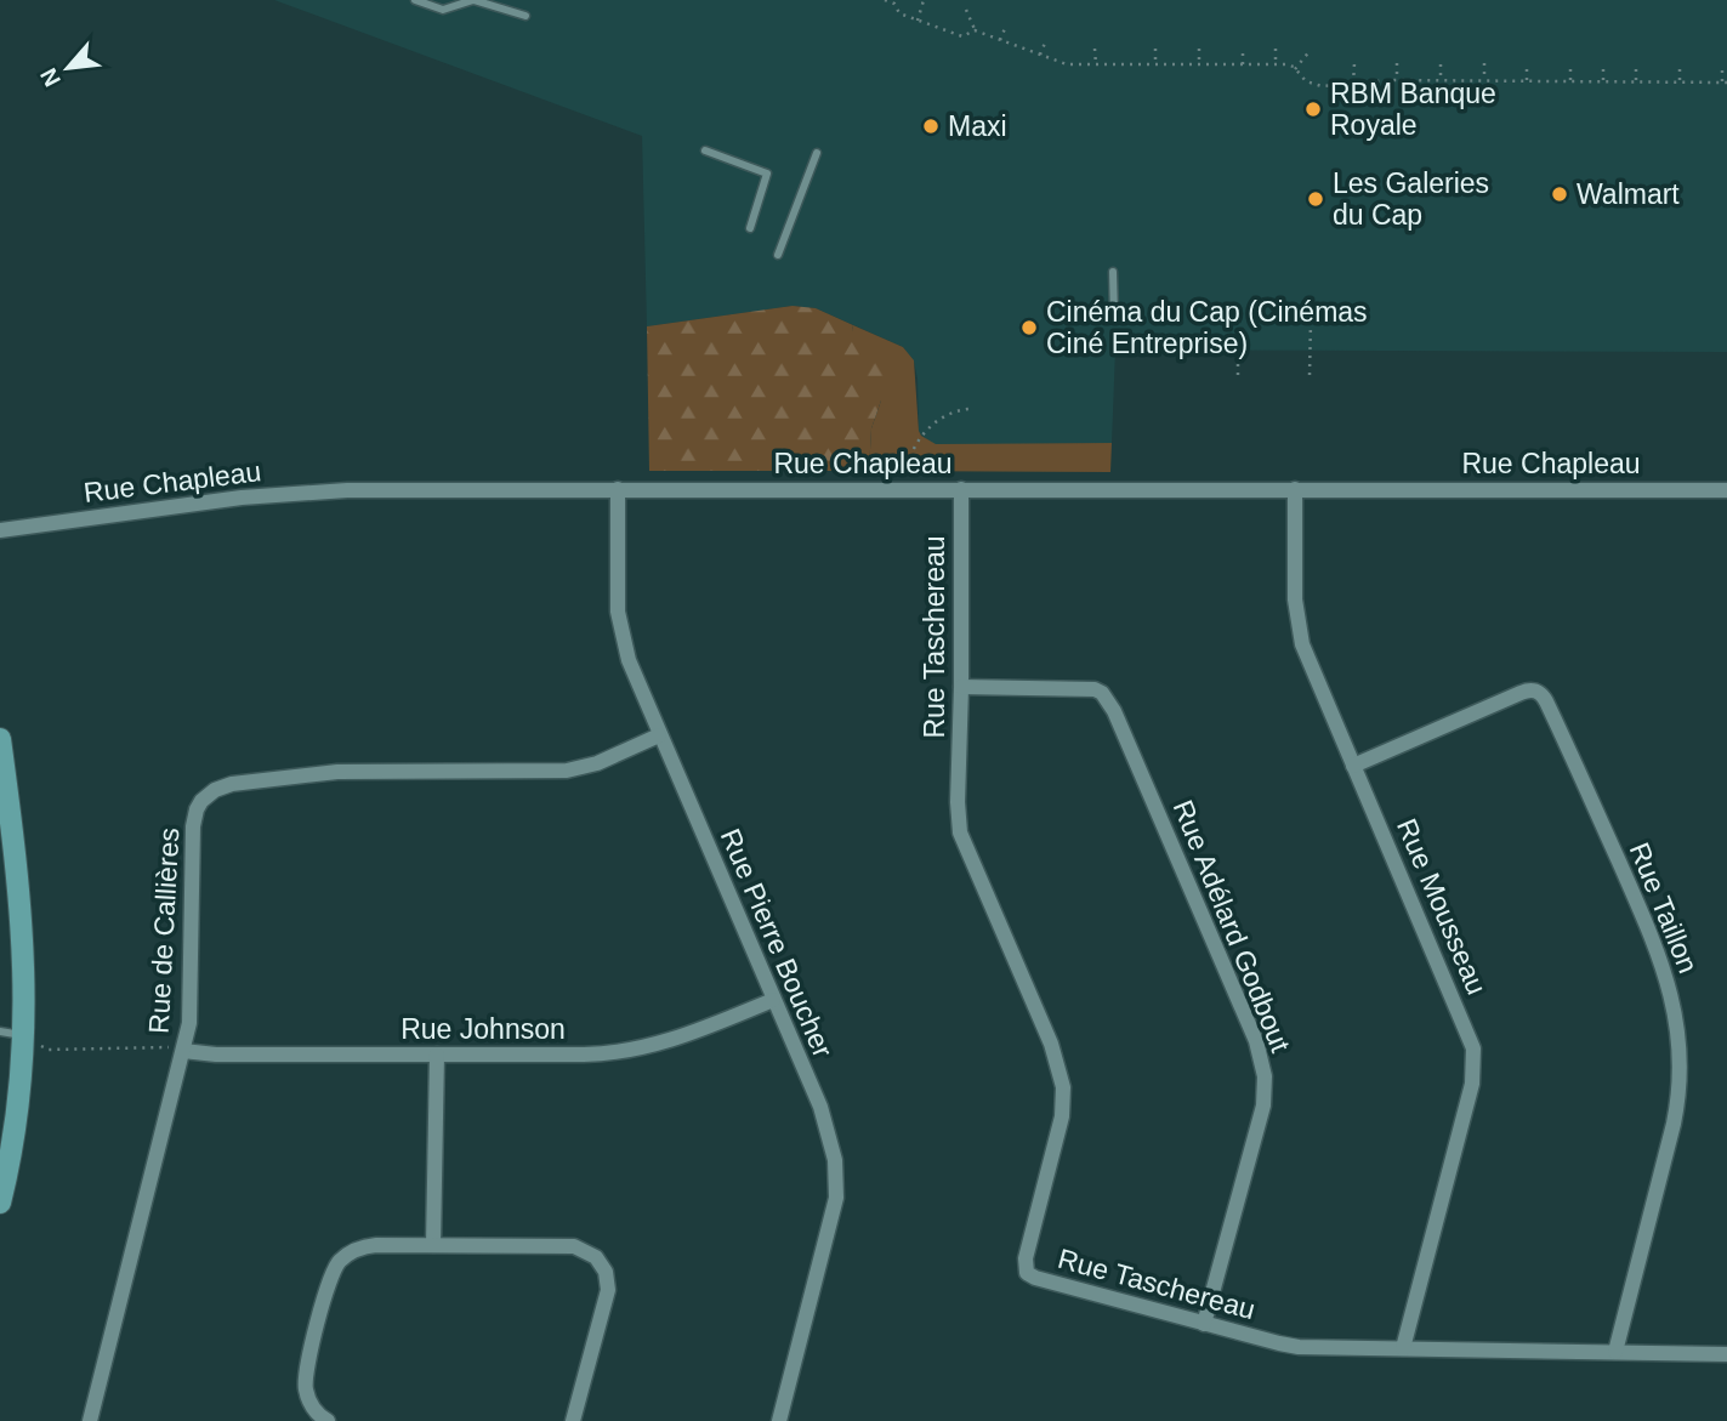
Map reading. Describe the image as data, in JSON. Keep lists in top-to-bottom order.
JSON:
{
  "streets": {
    "street": [
      "Rue Chapleau",
      "Rue Taschereau",
      "Rue Mousseau",
      "Rue Taillon",
      "Rue Adélard Godbout",
      "Rue de Callières",
      "Rue Pierre Boucher",
      "Rue Johnson"
    ]
  },
  "crossings": [
    ["Rue Chapleau", "Rue Taschereau"],
    ["Rue Chapleau", "Rue Mousseau"],
    ["Rue Chapleau", "Rue Pierre Boucher"],
    ["Rue Taschereau", "Rue Mousseau"],
    ["Rue Taschereau", "Rue Taillon"],
    ["Rue Taschereau", "Rue Adélard Godbout"],
    ["Rue Mousseau", "Rue Taillon"],
    ["Rue de Callières", "Rue Pierre Boucher"],
    ["Rue de Callières", "Rue Johnson"],
    ["Rue Pierre Boucher", "Rue Johnson"]
  ],
  "places": [
    "RBM Banque Royale",
    "Maxi",
    "Walmart",
    "Les Galeries du Cap",
    "Cinéma du Cap (Cinémas Ciné Entreprise)"
  ],
  "north": "bottom left"
}
